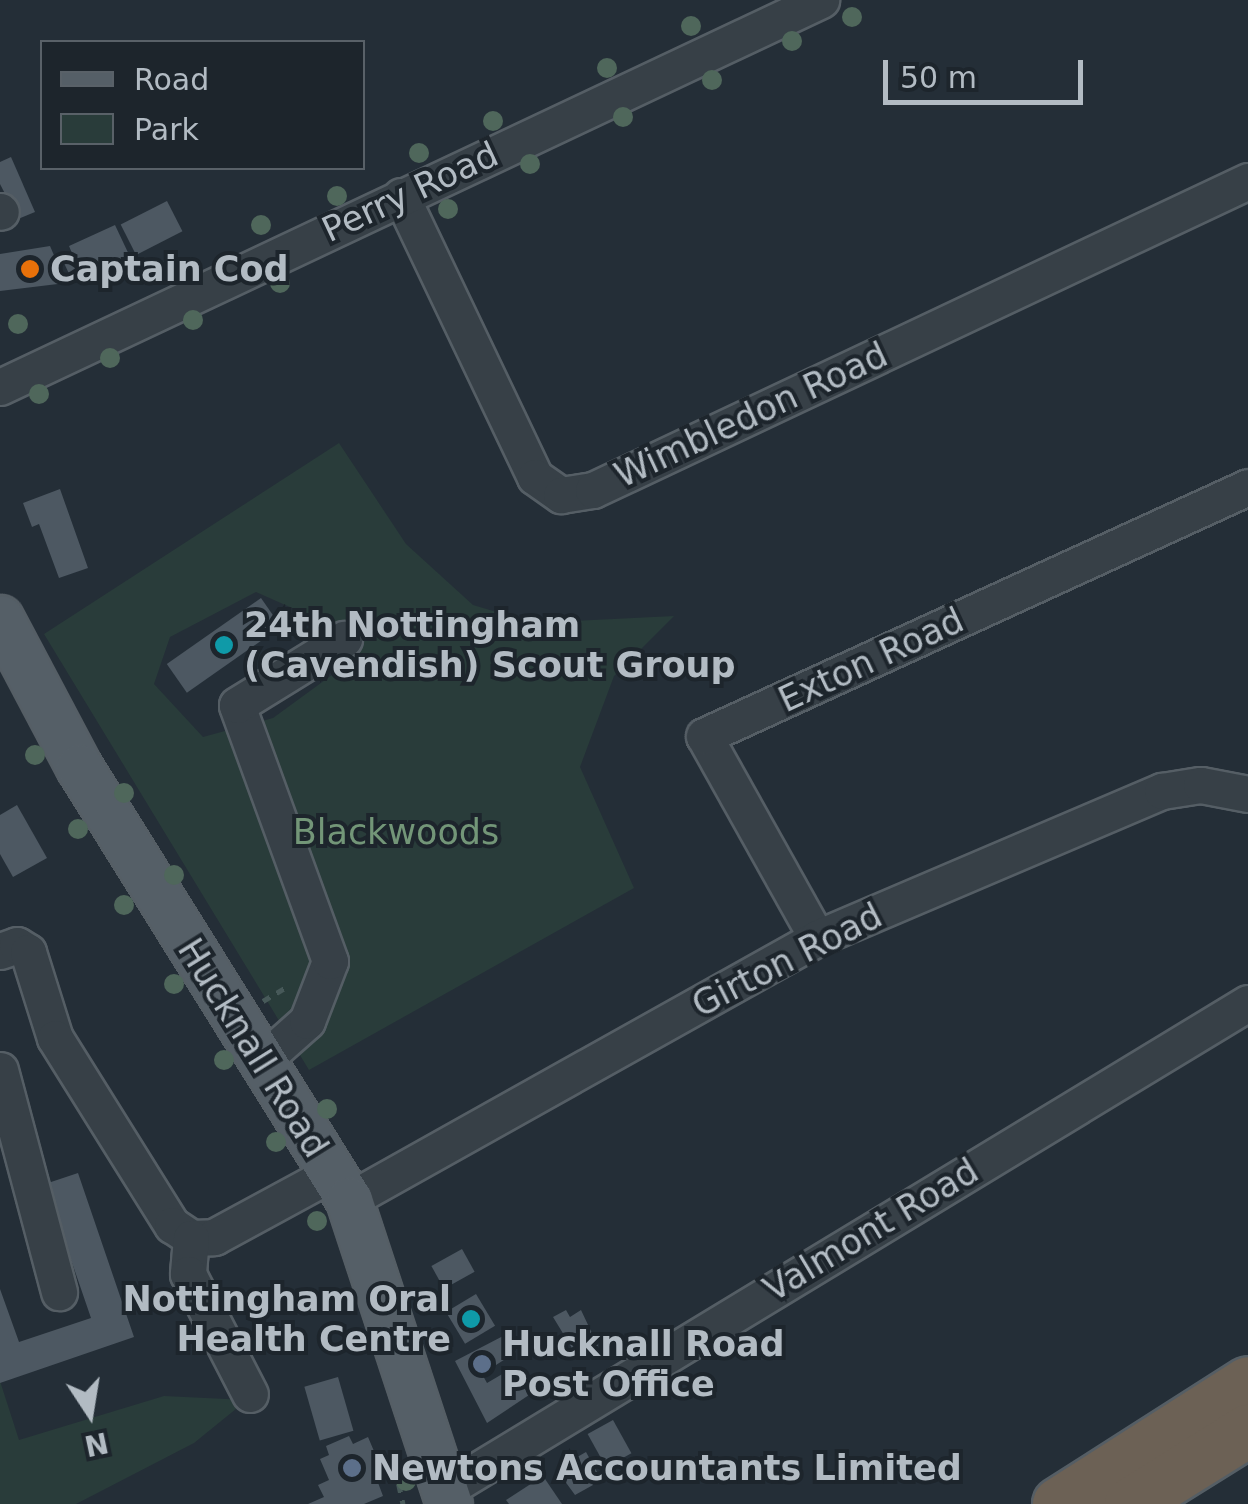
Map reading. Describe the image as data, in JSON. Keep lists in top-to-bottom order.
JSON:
{
  "streets": {
    "main road": ["Hucknall Road"],
    "street": [
      "Perry Road",
      "Wimbledon Road",
      "Exton Road",
      "Girton Road",
      "Valmont Road"
    ]
  },
  "crossings": [
    ["Perry Road", "Wimbledon Road"],
    ["Exton Road", "Girton Road"],
    ["Girton Road", "Hucknall Road"],
    ["Hucknall Road", "Valmont Road"]
  ],
  "parks": ["Blackwoods"],
  "places": [
    "Captain Cod",
    "24th Nottingham (Cavendish) Scout Group",
    "Nottingham Oral Health Centre",
    "Hucknall Road Post Office",
    "Newtons Accountants Limited"
  ],
  "legend": ["Road", "Park"],
  "scale_bar": "50 m",
  "north": "bottom"
}
